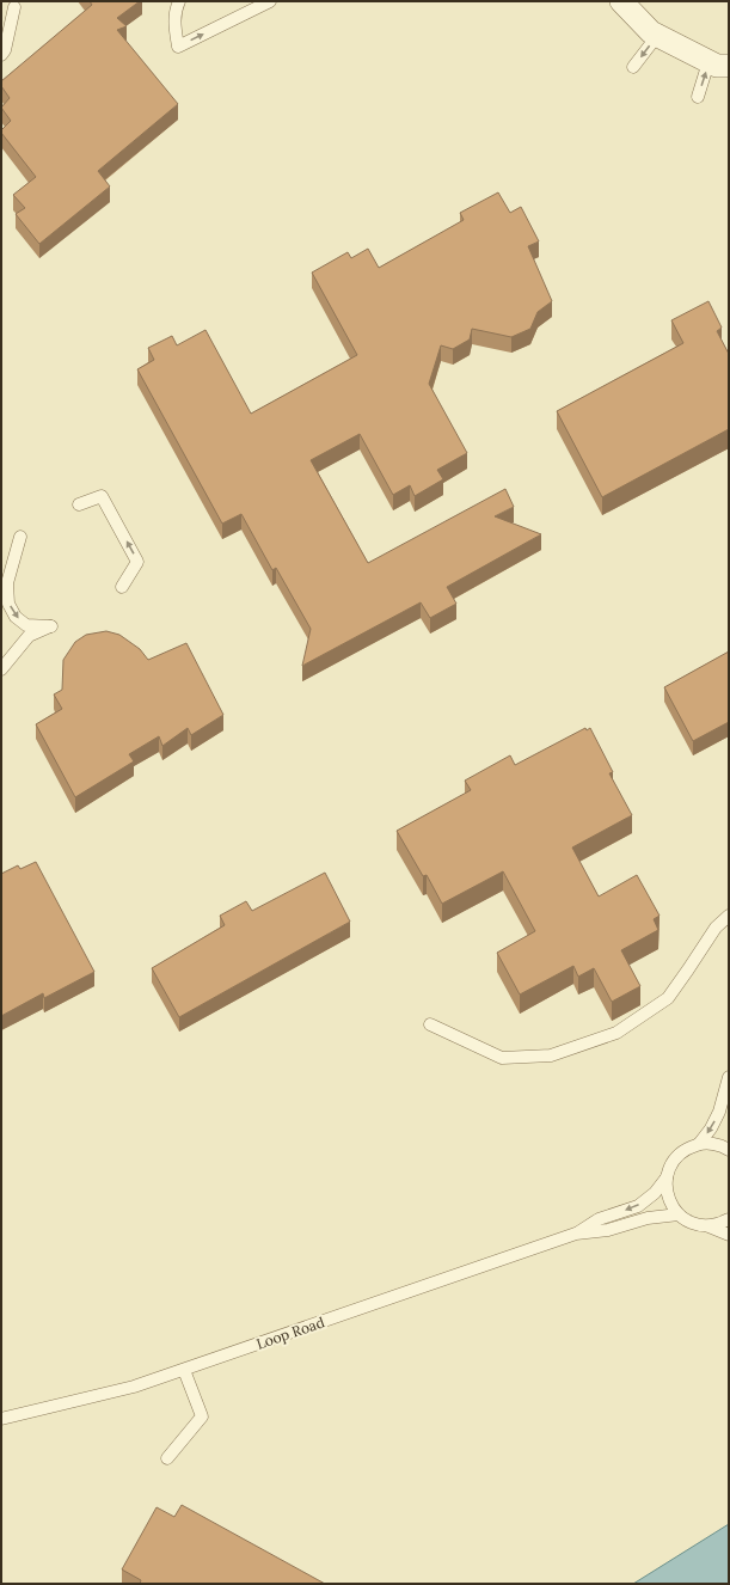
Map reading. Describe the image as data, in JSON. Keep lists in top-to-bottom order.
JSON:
{
  "streets": {
    "lane": ["Loop Road"]
  }
}
